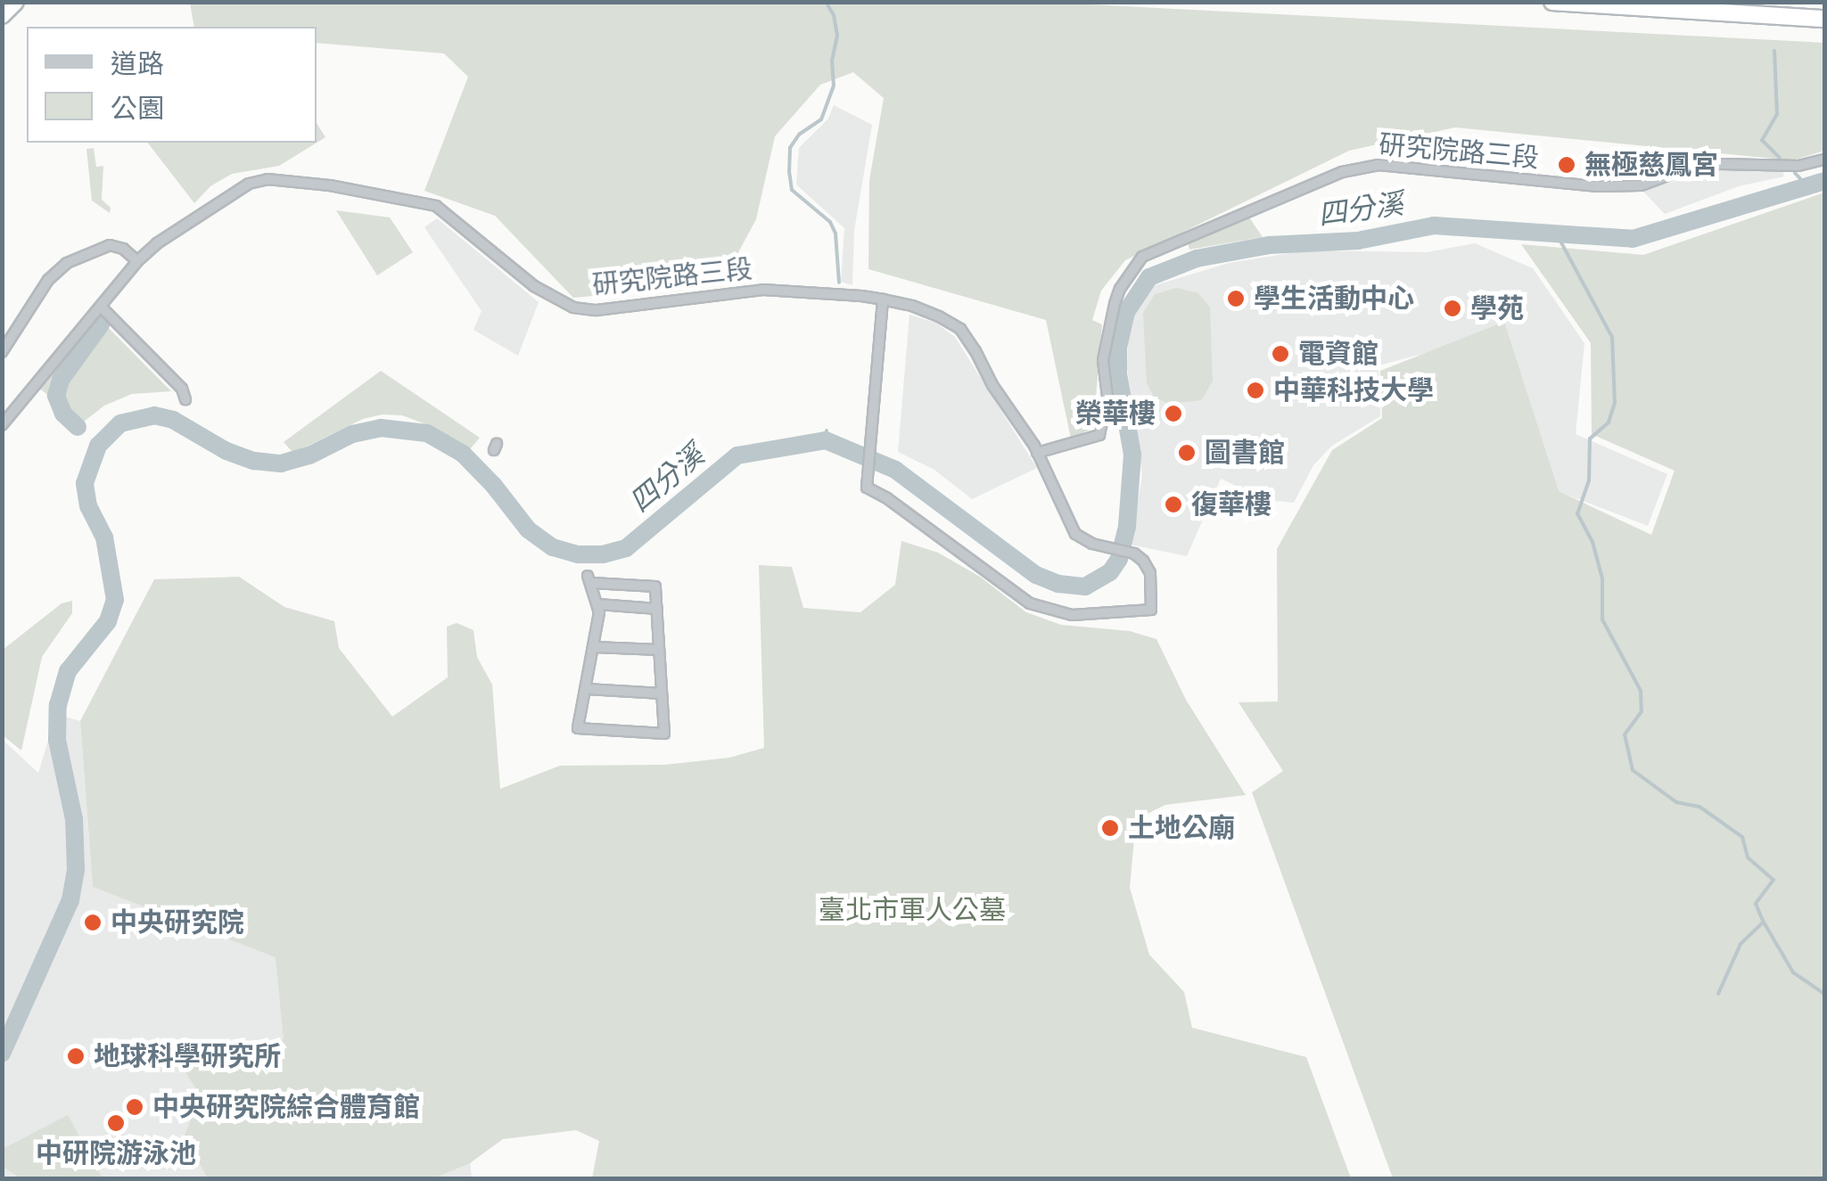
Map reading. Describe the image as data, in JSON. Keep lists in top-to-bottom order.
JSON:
{
  "streets": {
    "street": ["研究院路三段"]
  },
  "water": ["四分溪"],
  "parks": ["臺北市軍人公墓"],
  "places": [
    "無極慈鳳宮",
    "學生活動中心",
    "學苑",
    "電資館",
    "中華科技大學",
    "榮華樓",
    "圖書館",
    "復華樓",
    "土地公廟",
    "中央研究院",
    "地球科學研究所",
    "中央研究院綜合體育館",
    "中研院游泳池"
  ],
  "legend": ["道路", "公園"]
}
